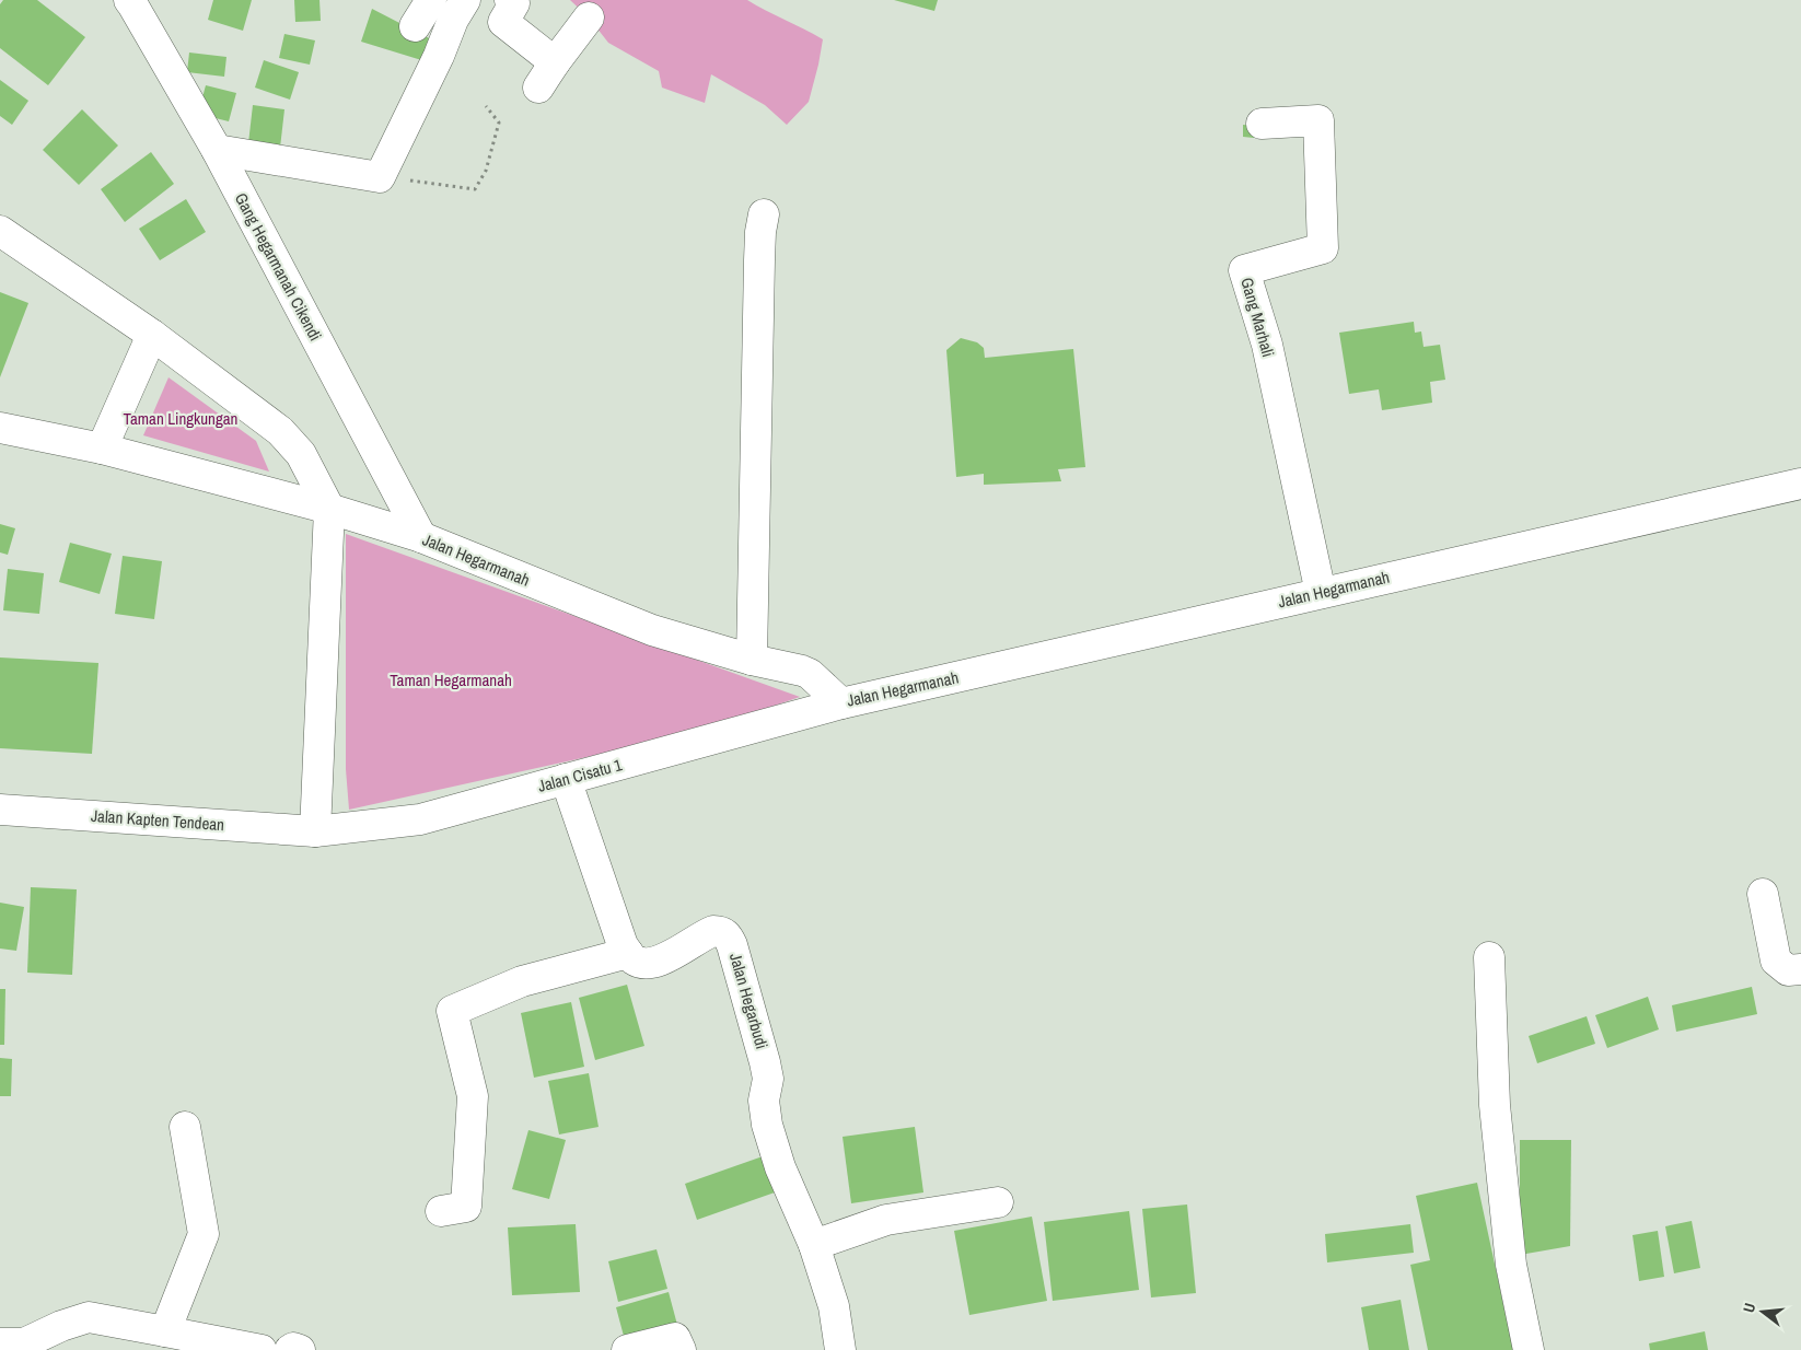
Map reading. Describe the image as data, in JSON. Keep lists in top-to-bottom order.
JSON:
{
  "streets": {
    "street": [
      "Gang Hegarmanah Cikendi",
      "Gang Marhali",
      "Jalan Hegarmanah",
      "Jalan Cisatu 1",
      "Jalan Kapten Tendean",
      "Jalan Hegarbudi"
    ]
  },
  "crossings": [
    ["Gang Hegarmanah Cikendi", "Jalan Hegarmanah"],
    ["Gang Marhali", "Jalan Hegarmanah"],
    ["Jalan Hegarmanah", "Jalan Cisatu 1"],
    ["Jalan Cisatu 1", "Jalan Kapten Tendean"]
  ],
  "parks": ["Taman Lingkungan", "Taman Hegarmanah"],
  "north": "left"
}
